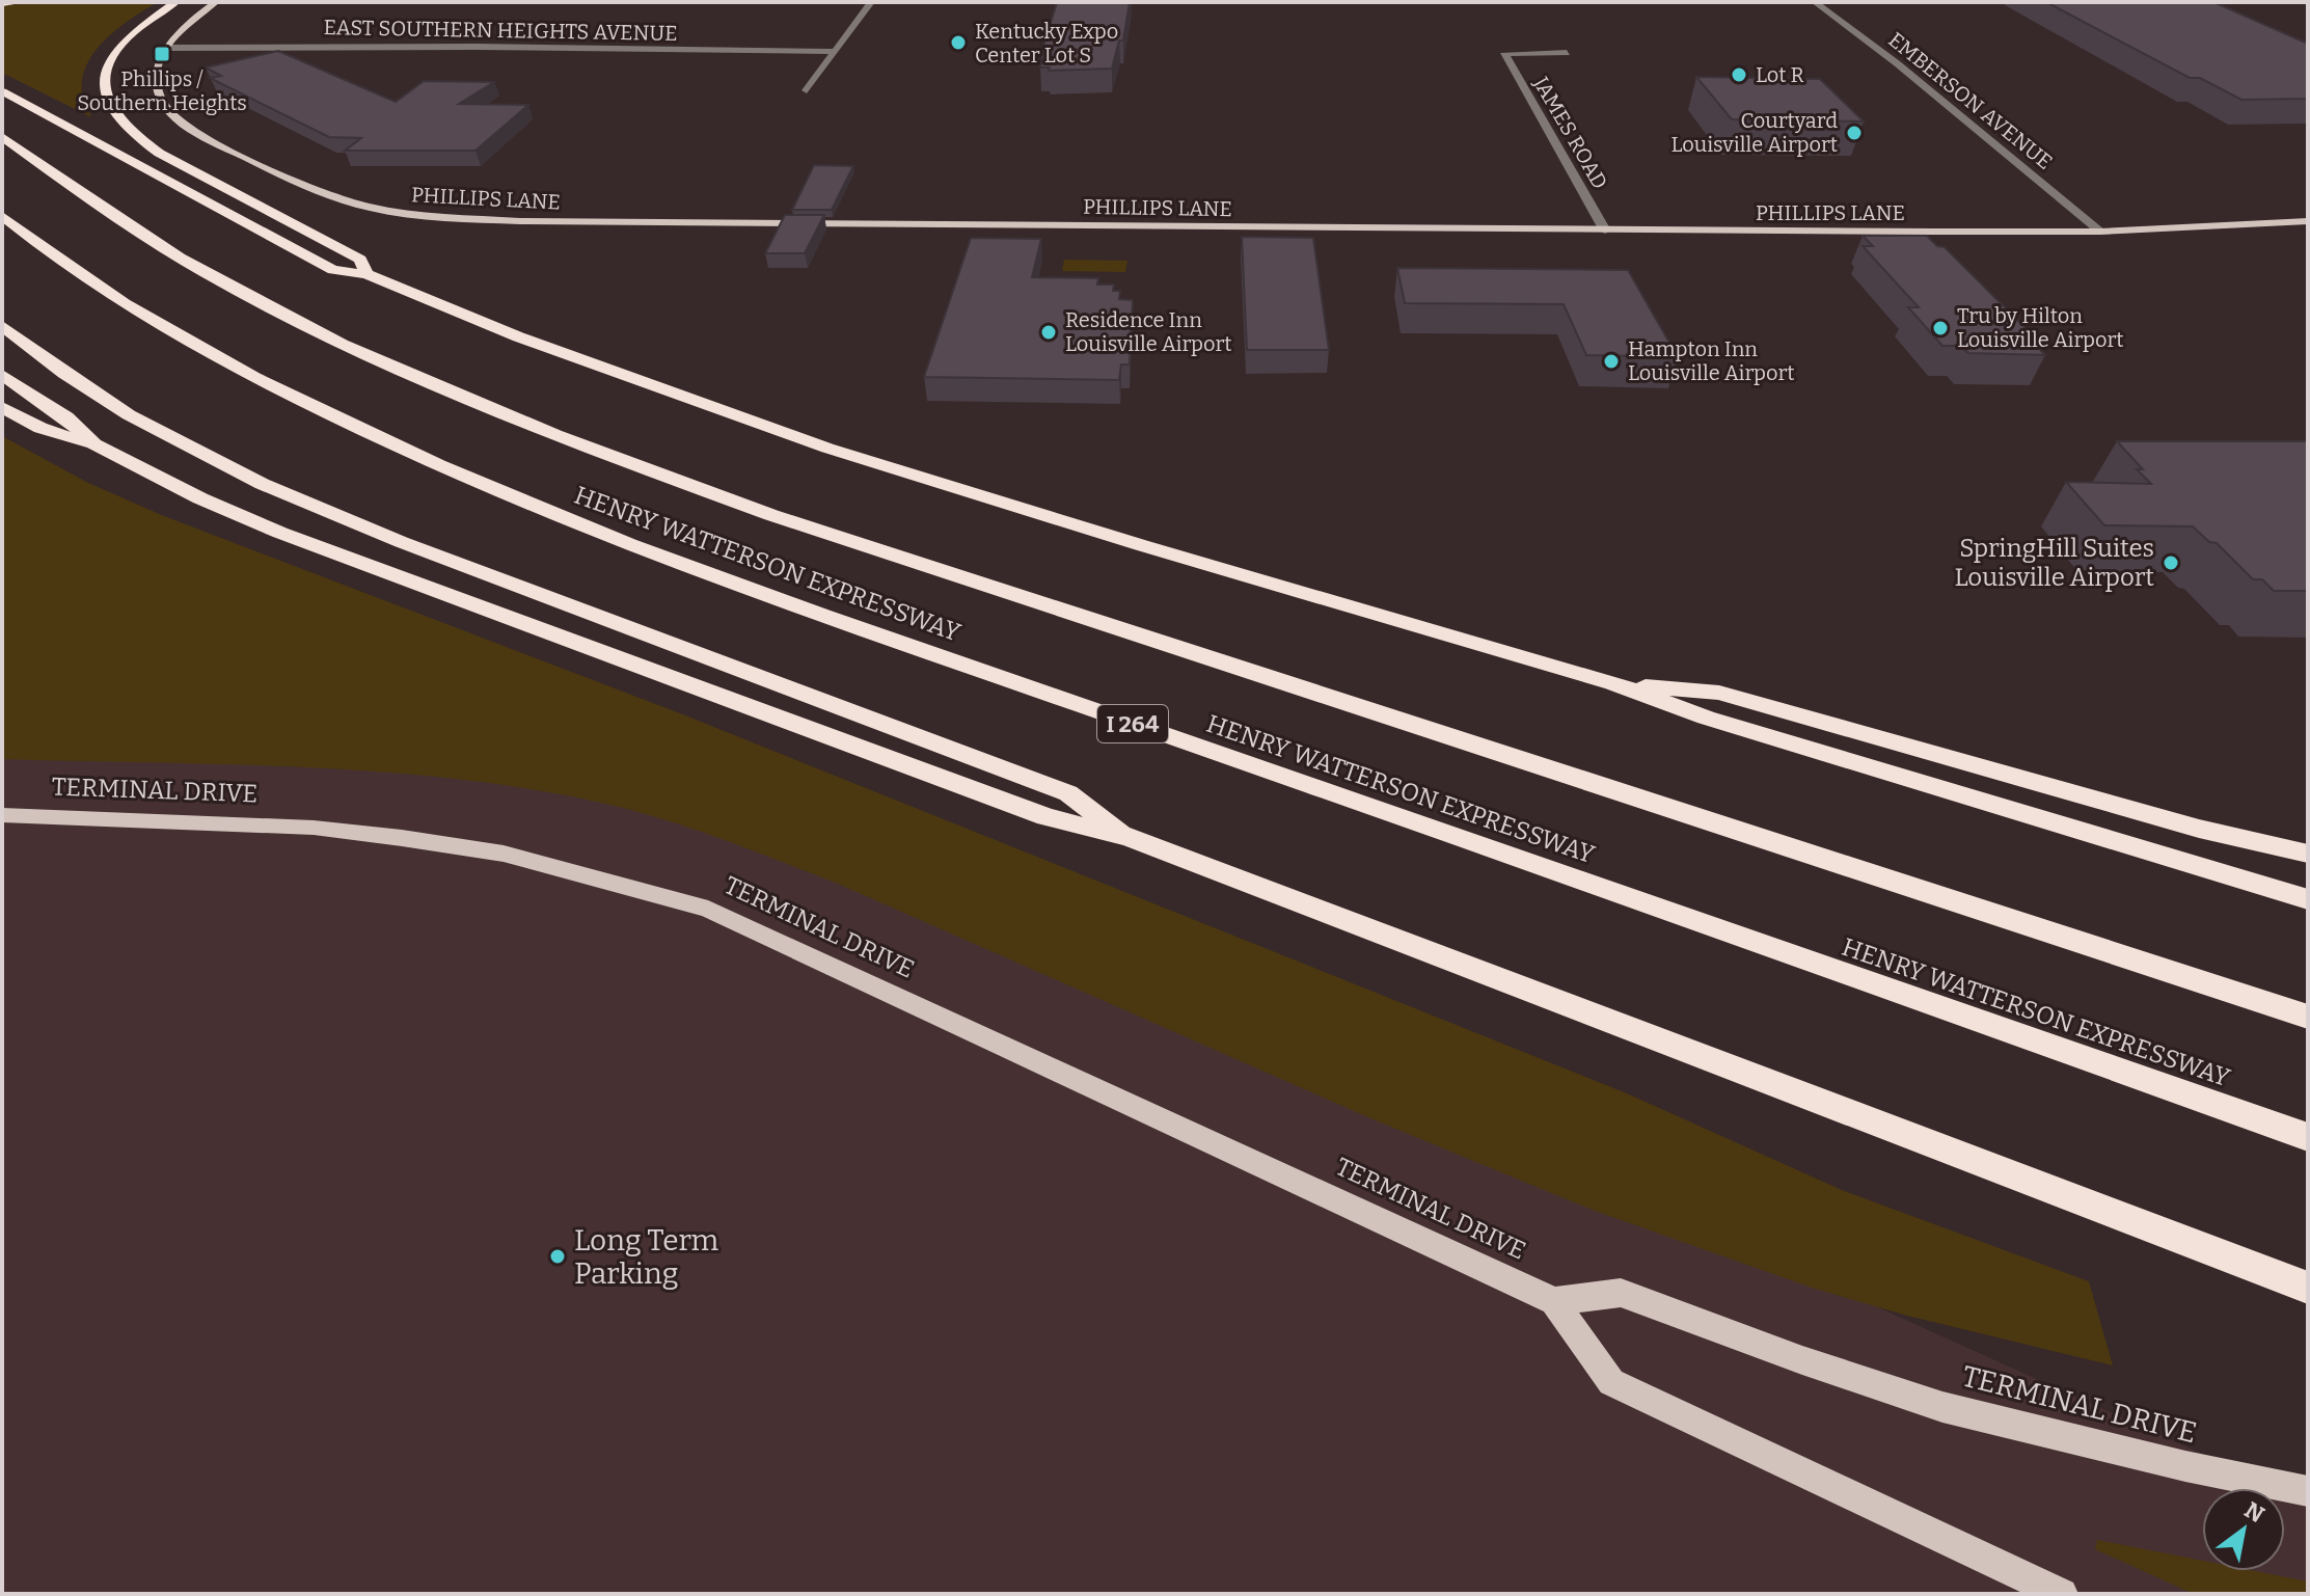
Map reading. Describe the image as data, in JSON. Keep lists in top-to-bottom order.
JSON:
{
  "streets": {
    "highway": ["HENRY WATTERSON EXPRESSWAY", "I 264"],
    "main road": ["PHILLIPS LANE", "TERMINAL DRIVE"],
    "street": ["EAST SOUTHERN HEIGHTS AVENUE", "EMBERSON AVENUE", "JAMES ROAD"]
  },
  "crossings": [
    ["EAST SOUTHERN HEIGHTS AVENUE", "PHILLIPS LANE"],
    ["EMBERSON AVENUE", "PHILLIPS LANE"],
    ["JAMES ROAD", "PHILLIPS LANE"]
  ],
  "places": {
    "other": [
      "Kentucky Expo Center Lot S",
      "Lot R",
      "Courtyard Louisville Airport",
      "Tru by Hilton Louisville Airport",
      "Residence Inn Louisville Airport",
      "Hampton Inn Louisville Airport",
      "SpringHill Suites Louisville Airport",
      "Long Term Parking"
    ],
    "transit": ["Phillips / Southern Heights"]
  },
  "north": "top right"
}
